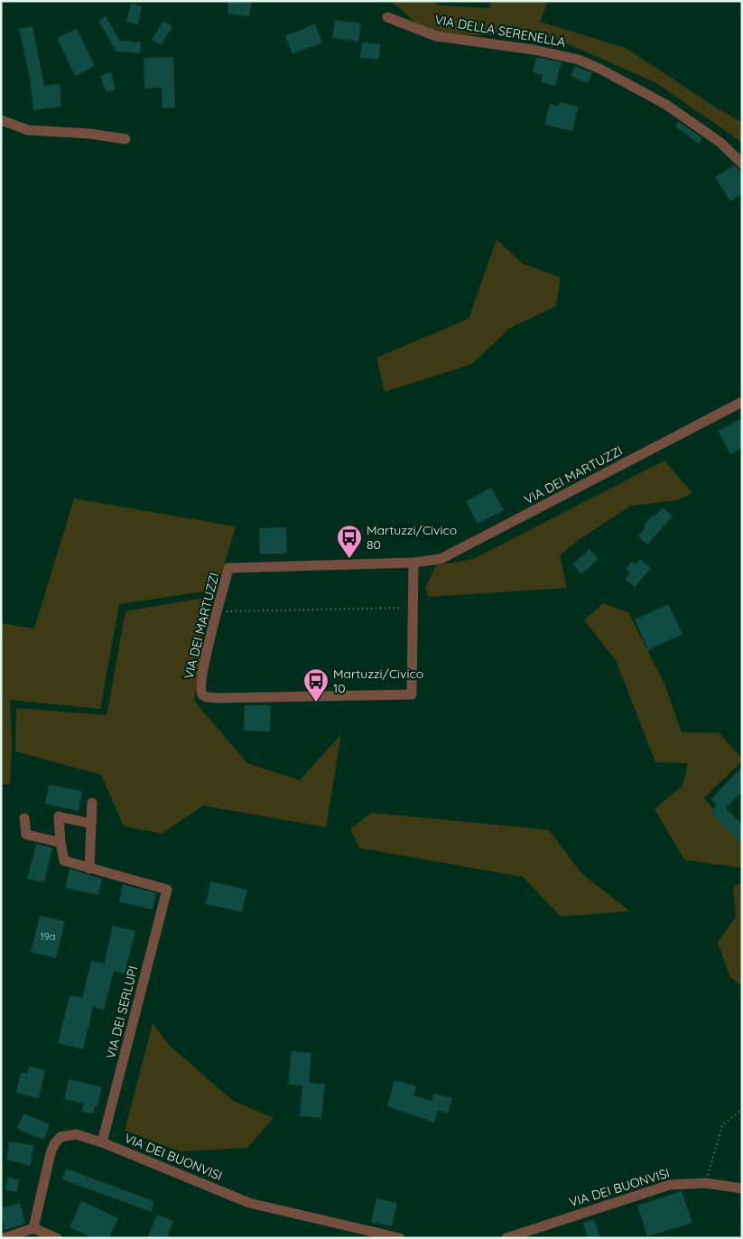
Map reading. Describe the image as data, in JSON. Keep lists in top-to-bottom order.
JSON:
{
  "streets": {
    "street": [
      "VIA DELLA SERENELLA",
      "VIA DEI MARTUZZI",
      "VIA DEI SERLUPI",
      "VIA DEI BUONVISI"
    ]
  },
  "crossings": [
    ["VIA DEI SERLUPI", "VIA DEI BUONVISI"]
  ],
  "places": {
    "bus stop": ["Martuzzi/Civico 80", "Martuzzi/Civico 10"]
  },
  "house_numbers": ["19a"]
}
